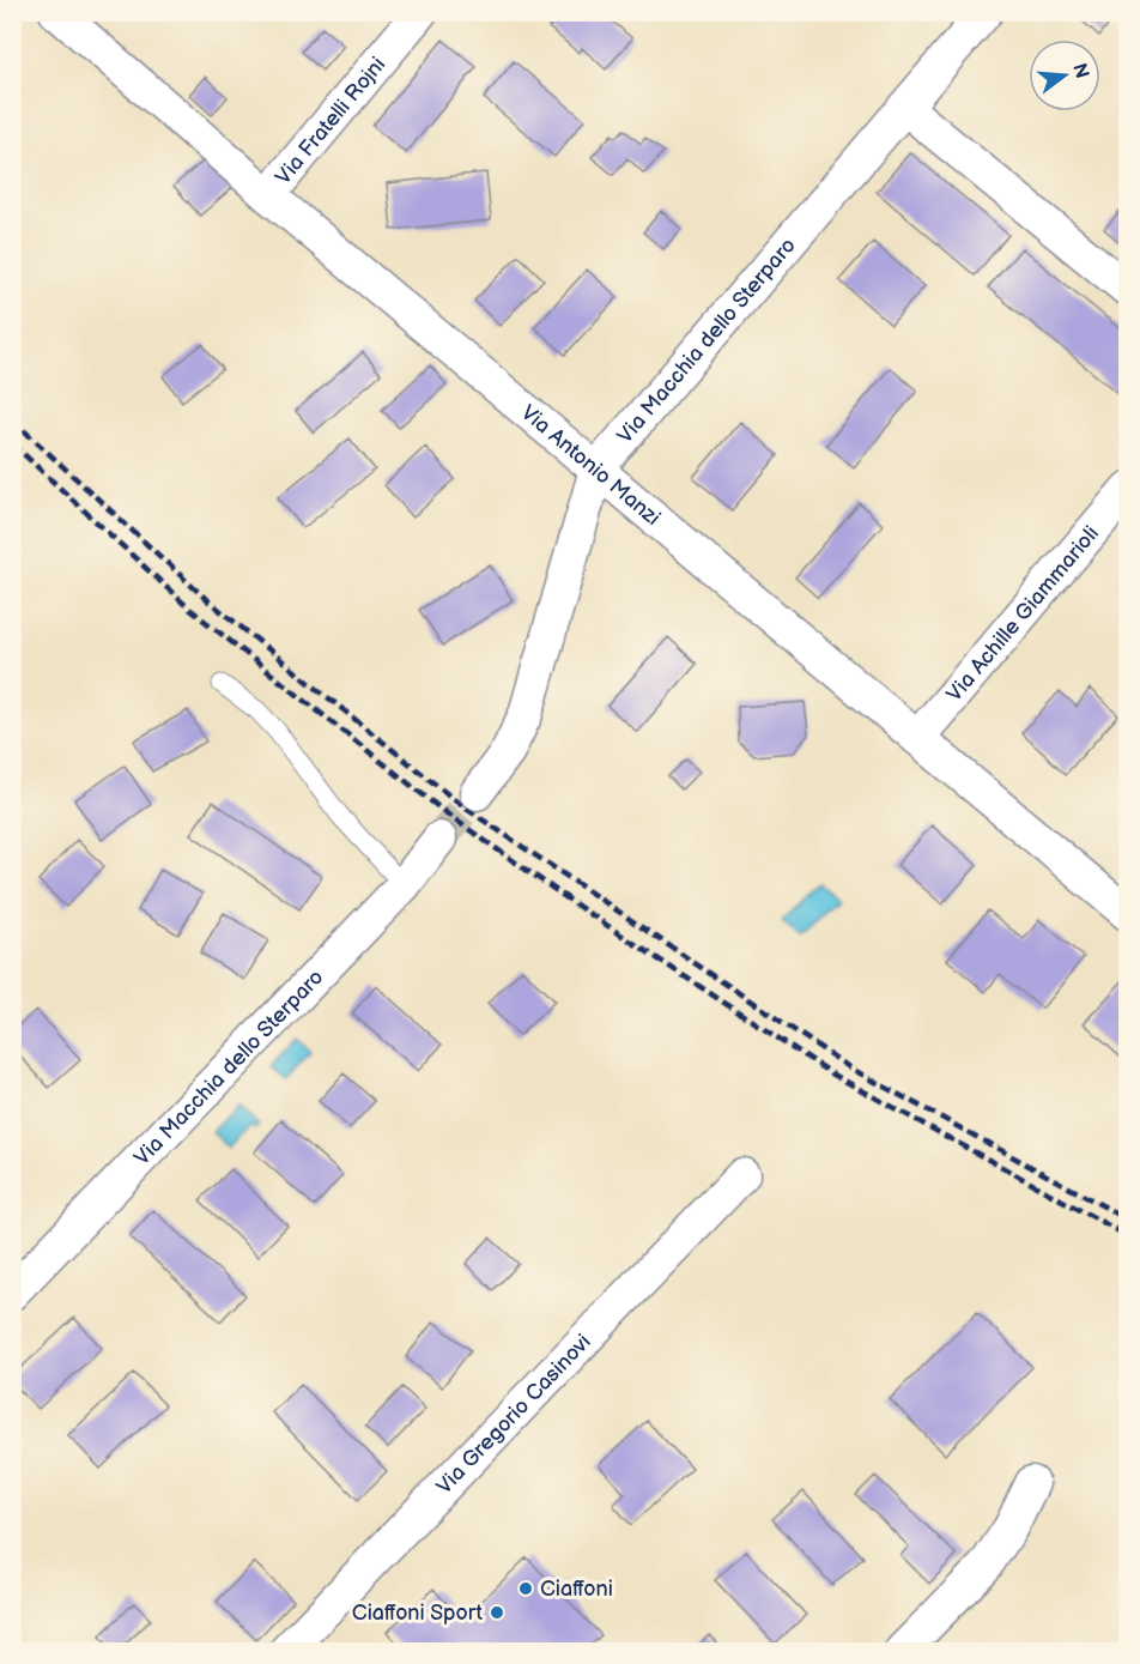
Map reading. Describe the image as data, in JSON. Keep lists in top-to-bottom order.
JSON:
{
  "streets": {
    "street": [
      "Via Fratelli Rojni",
      "Via Macchia dello Sterparo",
      "Via Antonio Manzi",
      "Via Achille Giammarioli",
      "Via Gregorio Casinovi"
    ]
  },
  "crossings": [
    ["Via Fratelli Rojni", "Via Antonio Manzi"],
    ["Via Macchia dello Sterparo", "Via Antonio Manzi"],
    ["Via Antonio Manzi", "Via Achille Giammarioli"]
  ],
  "places": ["Ciaffoni", "Ciaffoni Sport"],
  "north": "right"
}
